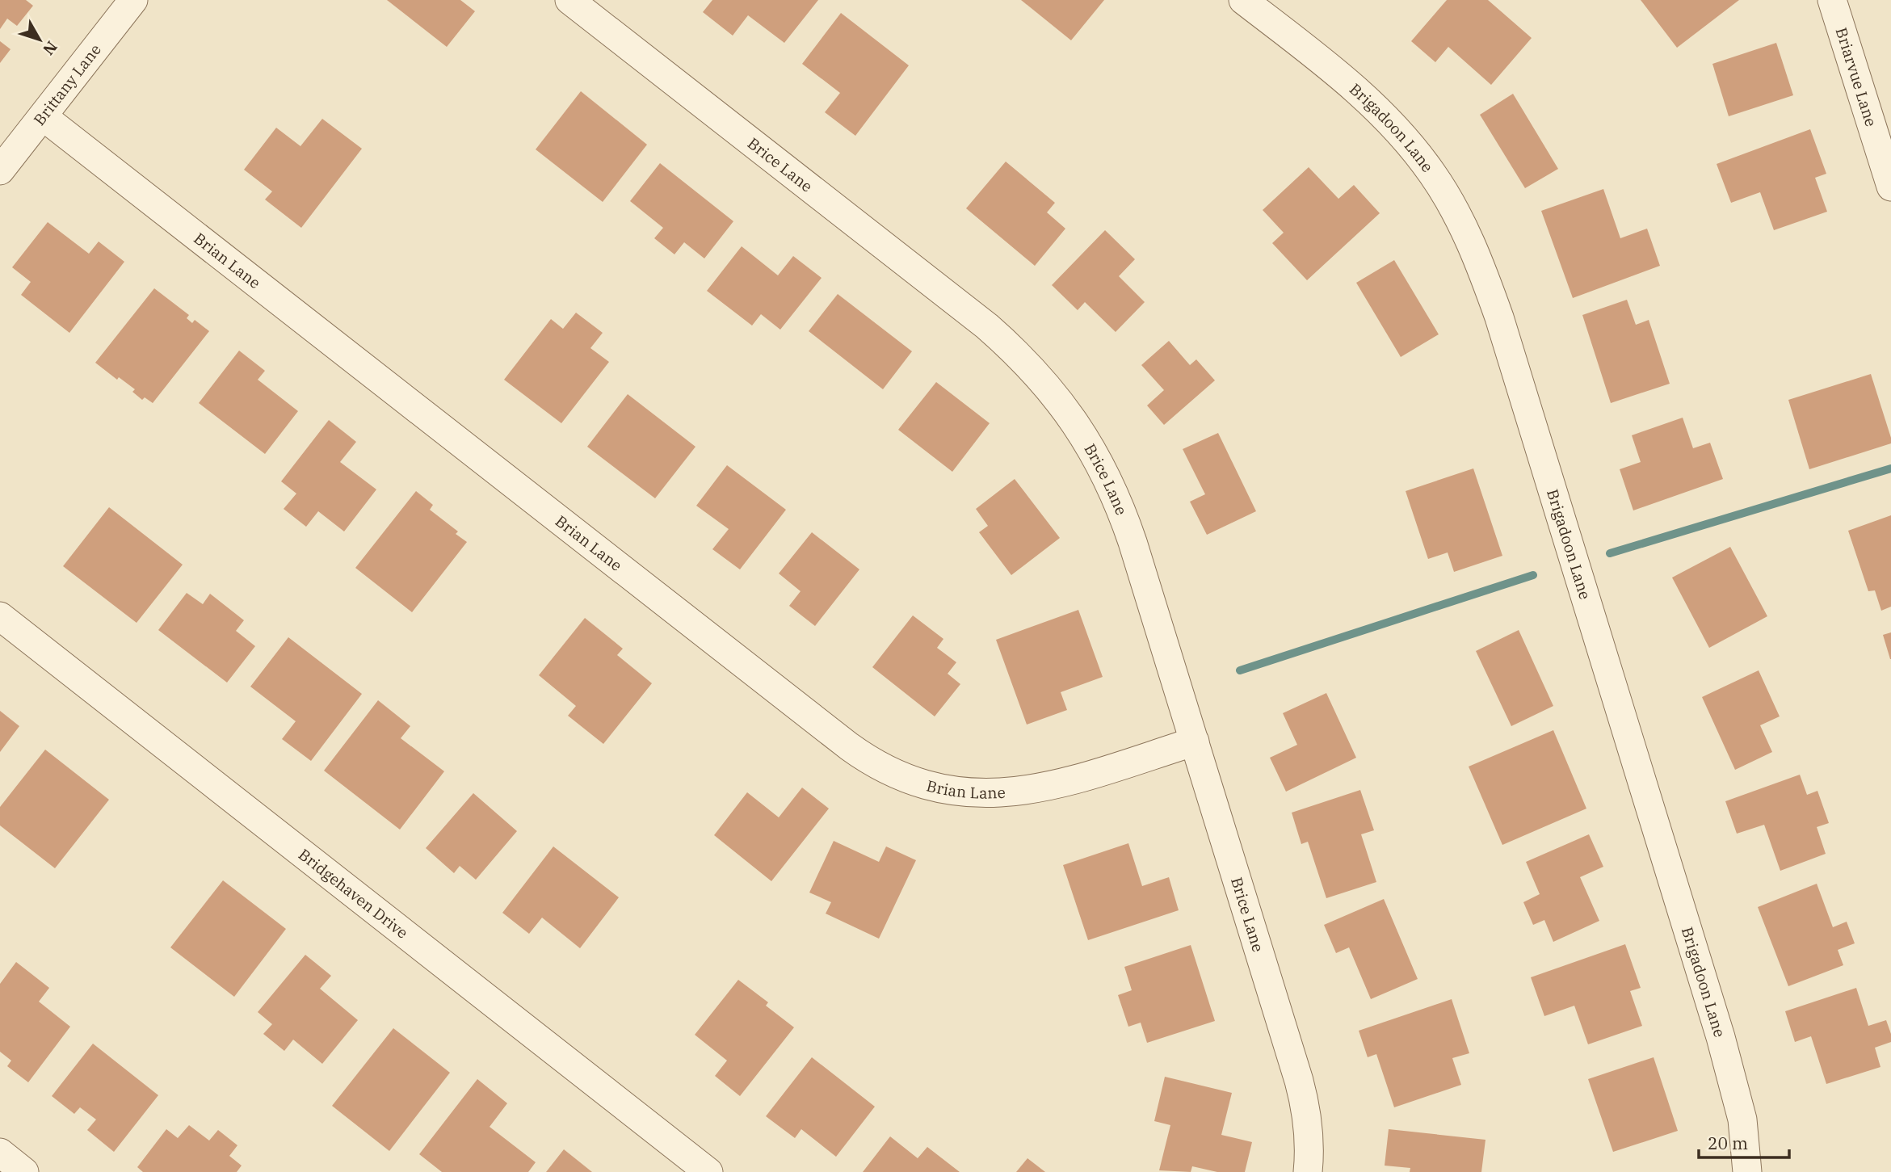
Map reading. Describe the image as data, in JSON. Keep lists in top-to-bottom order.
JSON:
{
  "streets": {
    "street": [
      "Briarvue Lane",
      "Brittany Lane",
      "Brigadoon Lane",
      "Brice Lane",
      "Brian Lane",
      "Bridgehaven Drive"
    ]
  },
  "crossings": [
    ["Brittany Lane", "Brian Lane"],
    ["Brice Lane", "Brian Lane"]
  ],
  "scale_bar": "20 m",
  "north": "bottom right"
}
